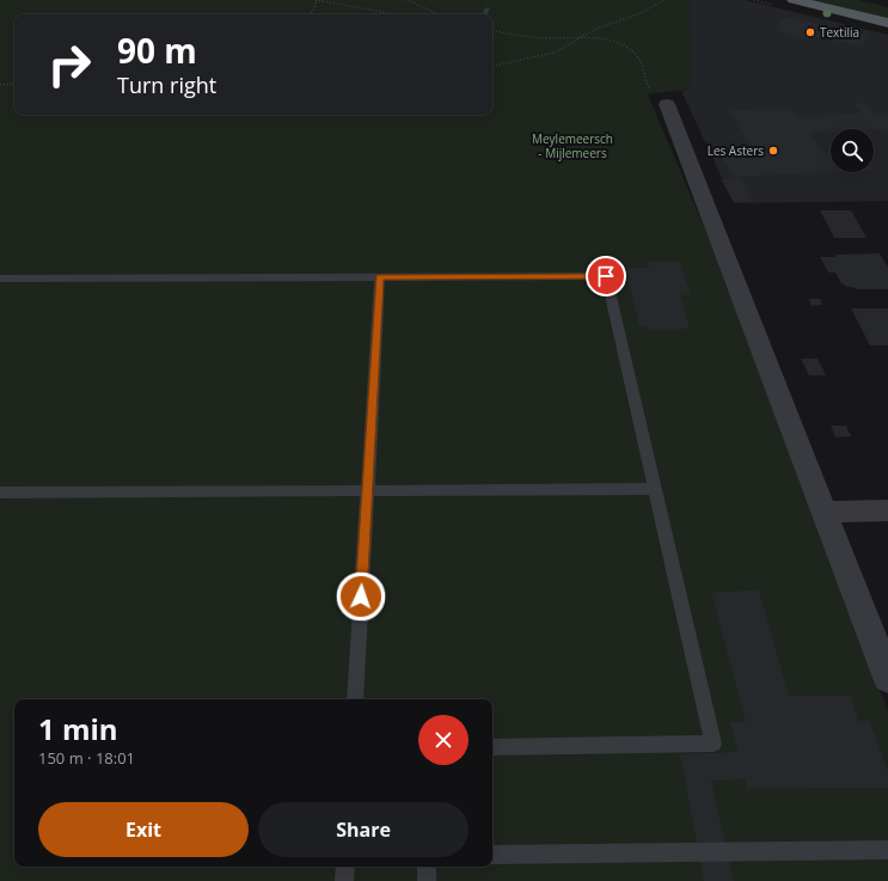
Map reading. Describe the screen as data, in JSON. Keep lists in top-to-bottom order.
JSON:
{
  "parks": ["Meylemeersch - Mijlemeers"],
  "places": ["Textilia", "Les Asters"],
  "page": {
    "turn": ["90 m", "Turn right"],
    "heading": ["1 min", "150 m · 18:01"],
    "buttons": ["Exit", "Share"]
  }
}
